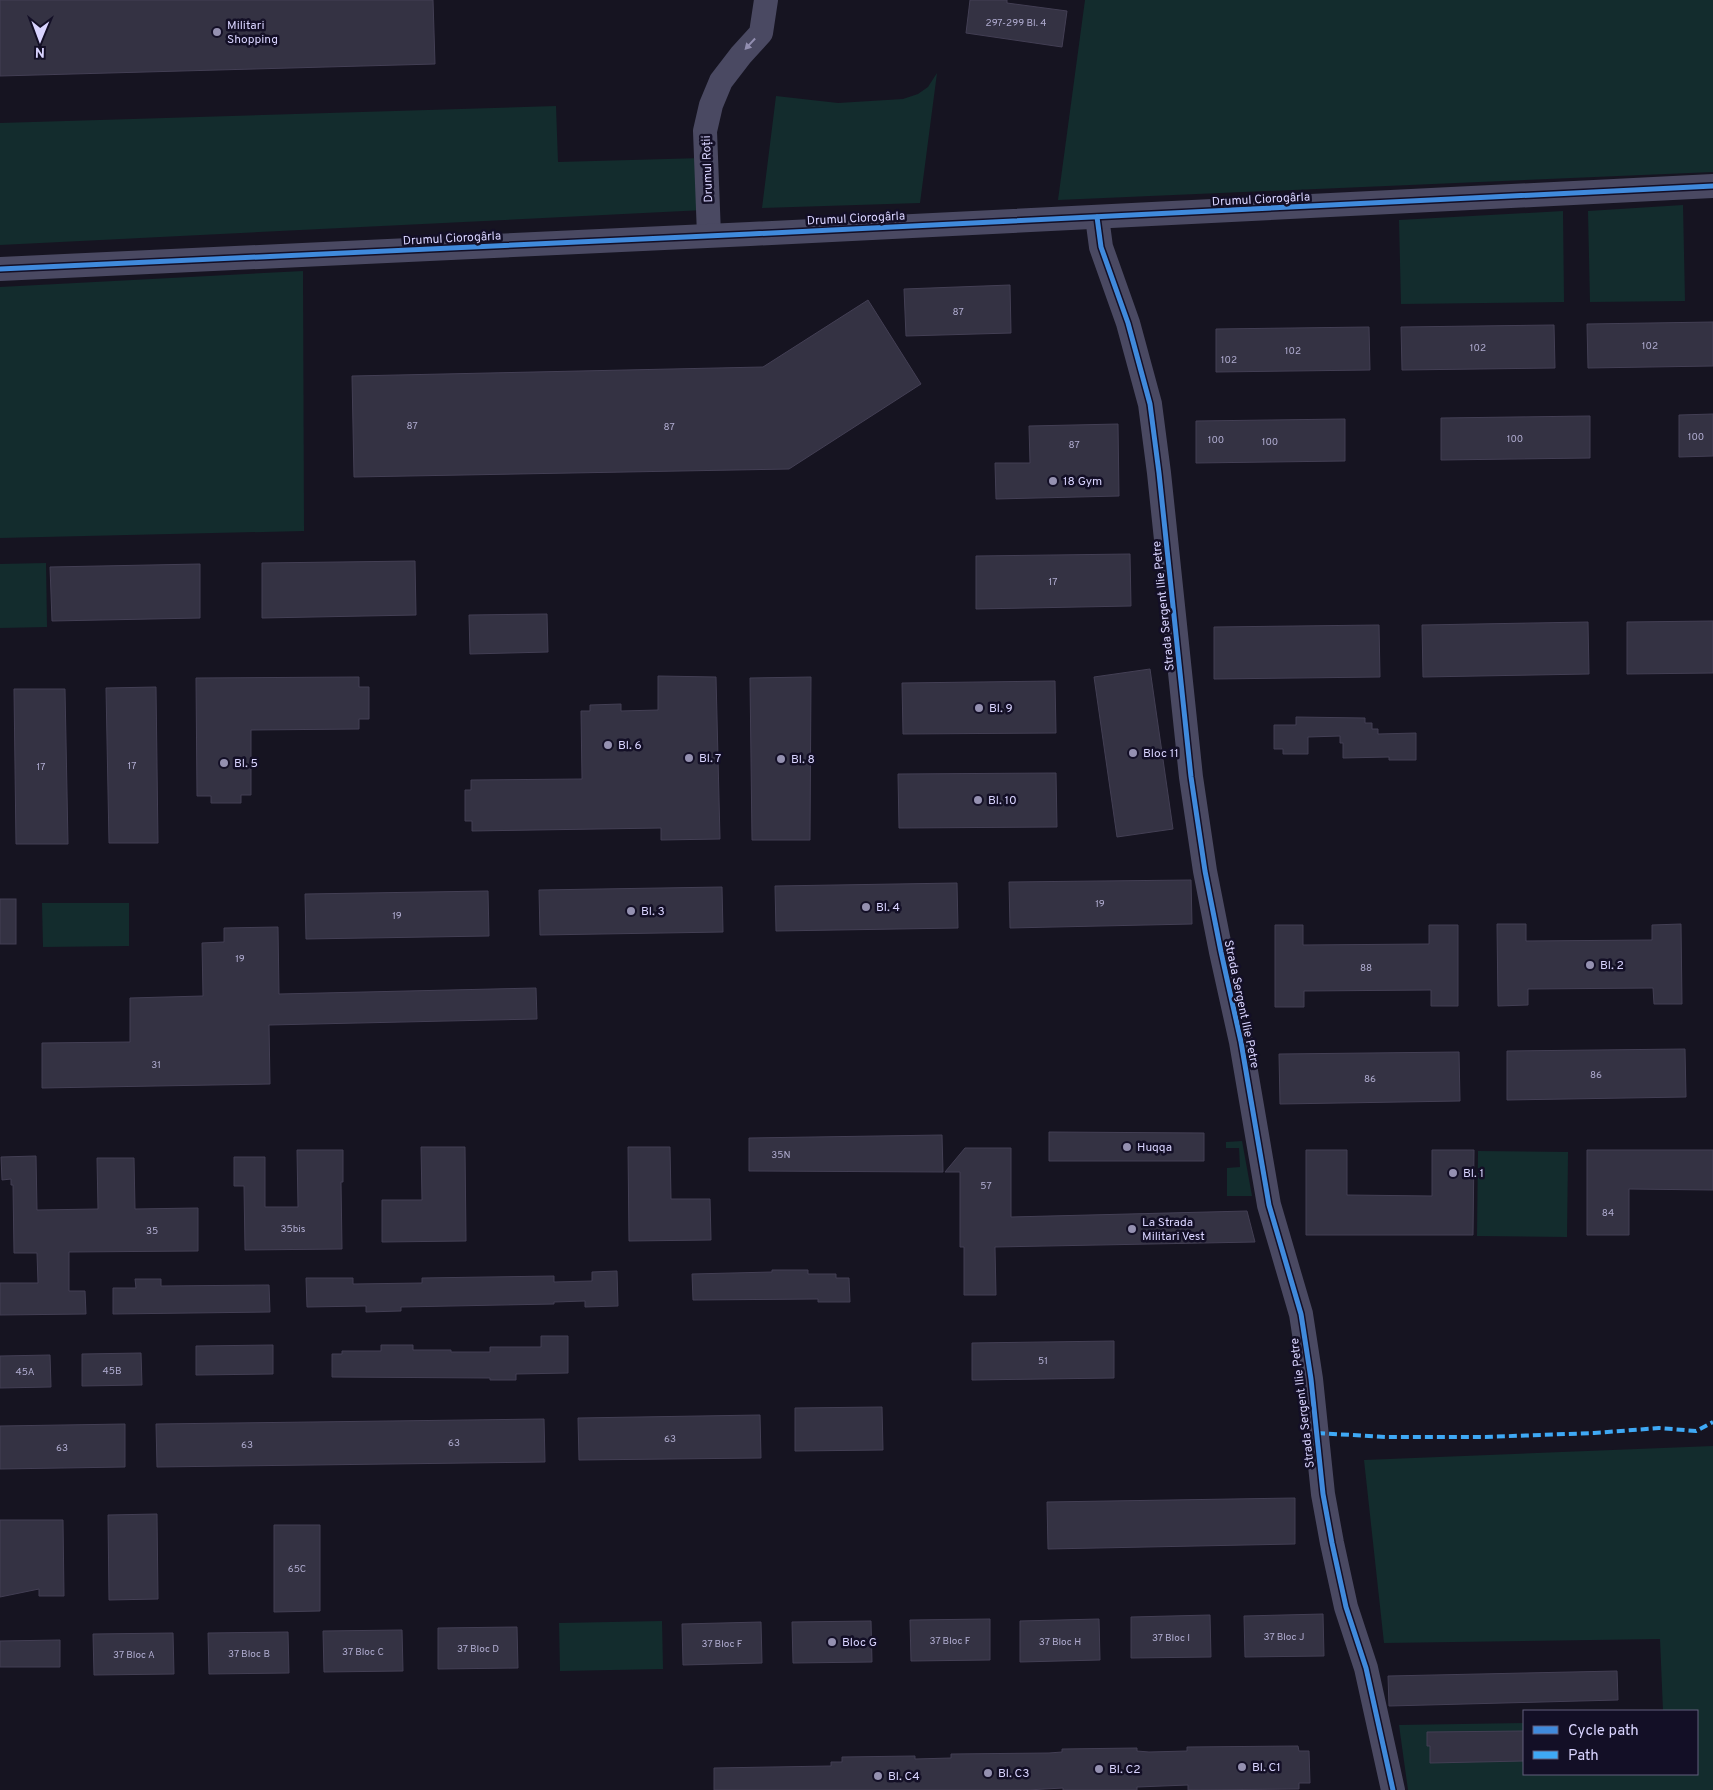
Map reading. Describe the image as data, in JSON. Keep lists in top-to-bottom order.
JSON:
{
  "streets": {
    "street": ["Drumul Roții", "Drumul Ciorogârla", "Strada Sergent Ilie Petre"]
  },
  "crossings": [
    ["Drumul Roții", "Drumul Ciorogârla"],
    ["Drumul Ciorogârla", "Strada Sergent Ilie Petre"]
  ],
  "one_way": ["Drumul Roții"],
  "places": [
    "Militari Shopping",
    "18 Gym",
    "Bl. 9",
    "Bl. 6",
    "Bloc 11",
    "Bl. 7",
    "Bl. 8",
    "Bl. 5",
    "Bl. 10",
    "Bl. 4",
    "Bl. 3",
    "Bl. 2",
    "Huqqa",
    "Bl. 1",
    "La Strada Militari Vest",
    "Bloc G",
    "Bl. C1",
    "Bl. C2",
    "Bl. C3",
    "Bl. C4"
  ],
  "house_numbers": [
    "297-299 Bl. 4",
    "87",
    "102",
    "102",
    "102",
    "102",
    "87",
    "87",
    "100",
    "100",
    "100",
    "100",
    "87",
    "17",
    "17",
    "17",
    "19",
    "19",
    "19",
    "88",
    "31",
    "86",
    "86",
    "35N",
    "57",
    "84",
    "35bis",
    "35",
    "51",
    "45B",
    "45A",
    "63",
    "63",
    "63",
    "63",
    "65C",
    "37 Bloc J",
    "37 Bloc I",
    "37 Bloc F",
    "37 Bloc H",
    "37 Bloc F",
    "37 Bloc D",
    "37 Bloc C",
    "37 Bloc B",
    "37 Bloc A"
  ],
  "legend": ["Cycle path", "Path"],
  "north": "bottom"
}
